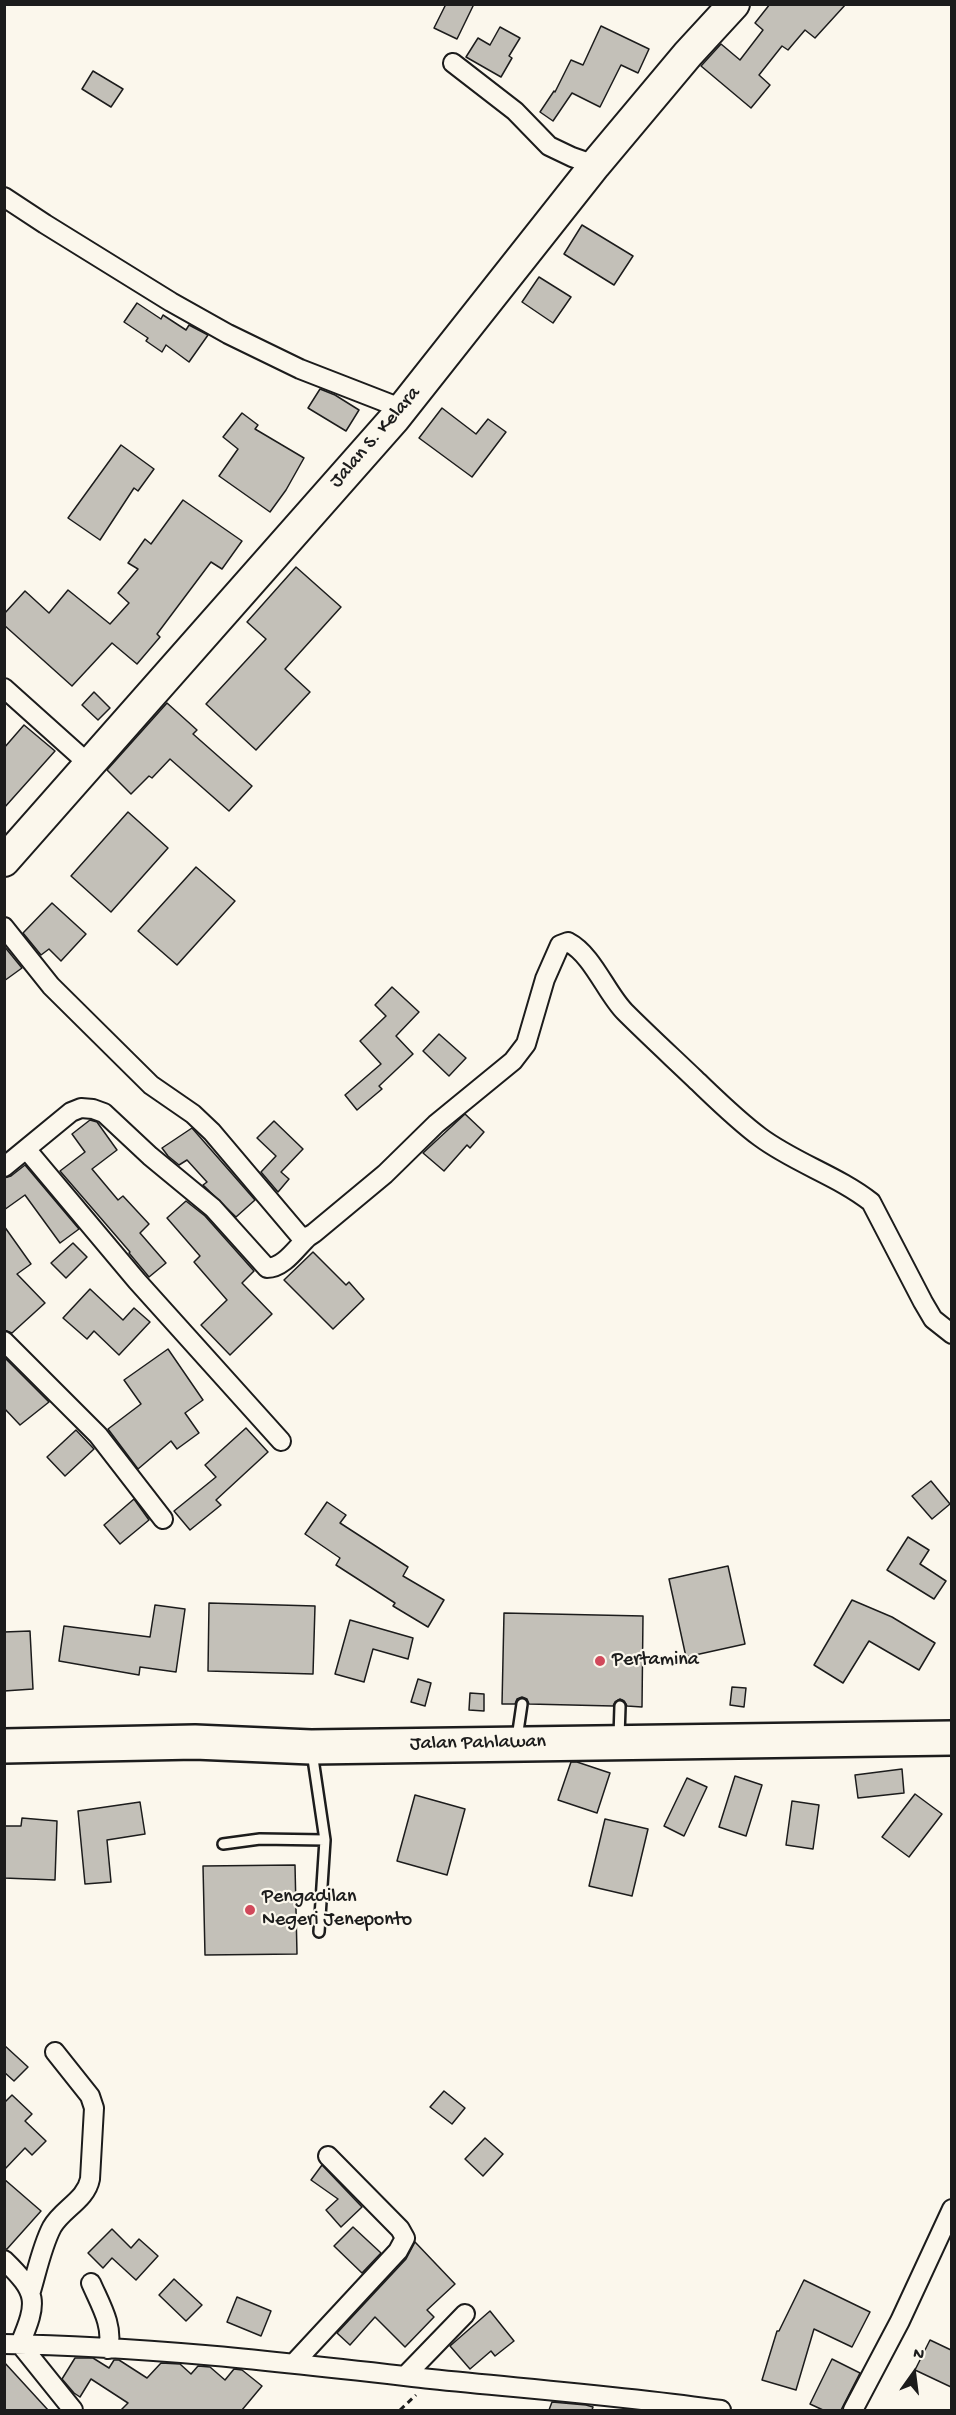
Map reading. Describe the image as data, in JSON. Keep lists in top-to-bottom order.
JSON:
{
  "streets": {
    "highway": ["Jalan Pahlawan"],
    "main road": ["Jalan S. Kelara"]
  },
  "places": ["Pertamina", "Pengadilan Negeri Jeneponto"],
  "north": "top"
}
